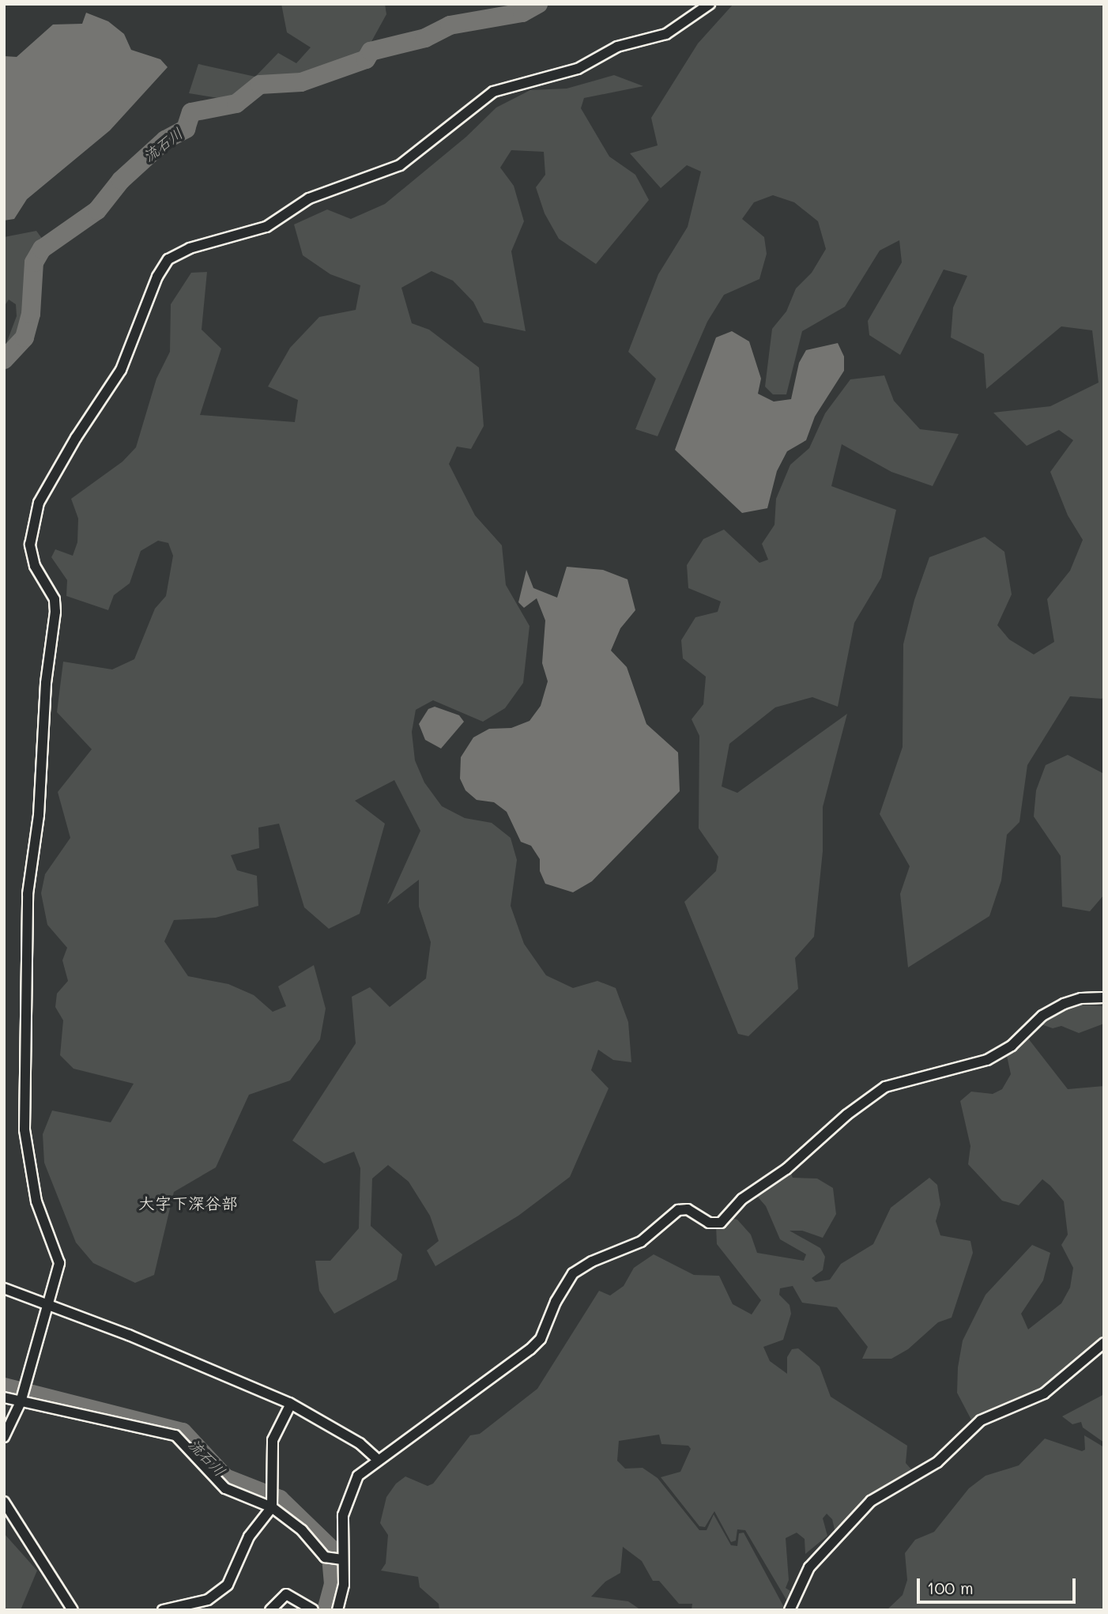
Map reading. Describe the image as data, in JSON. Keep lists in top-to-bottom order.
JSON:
{
  "districts": ["大字下深谷部"],
  "water": ["流石川"],
  "scale_bar": "100 m"
}
